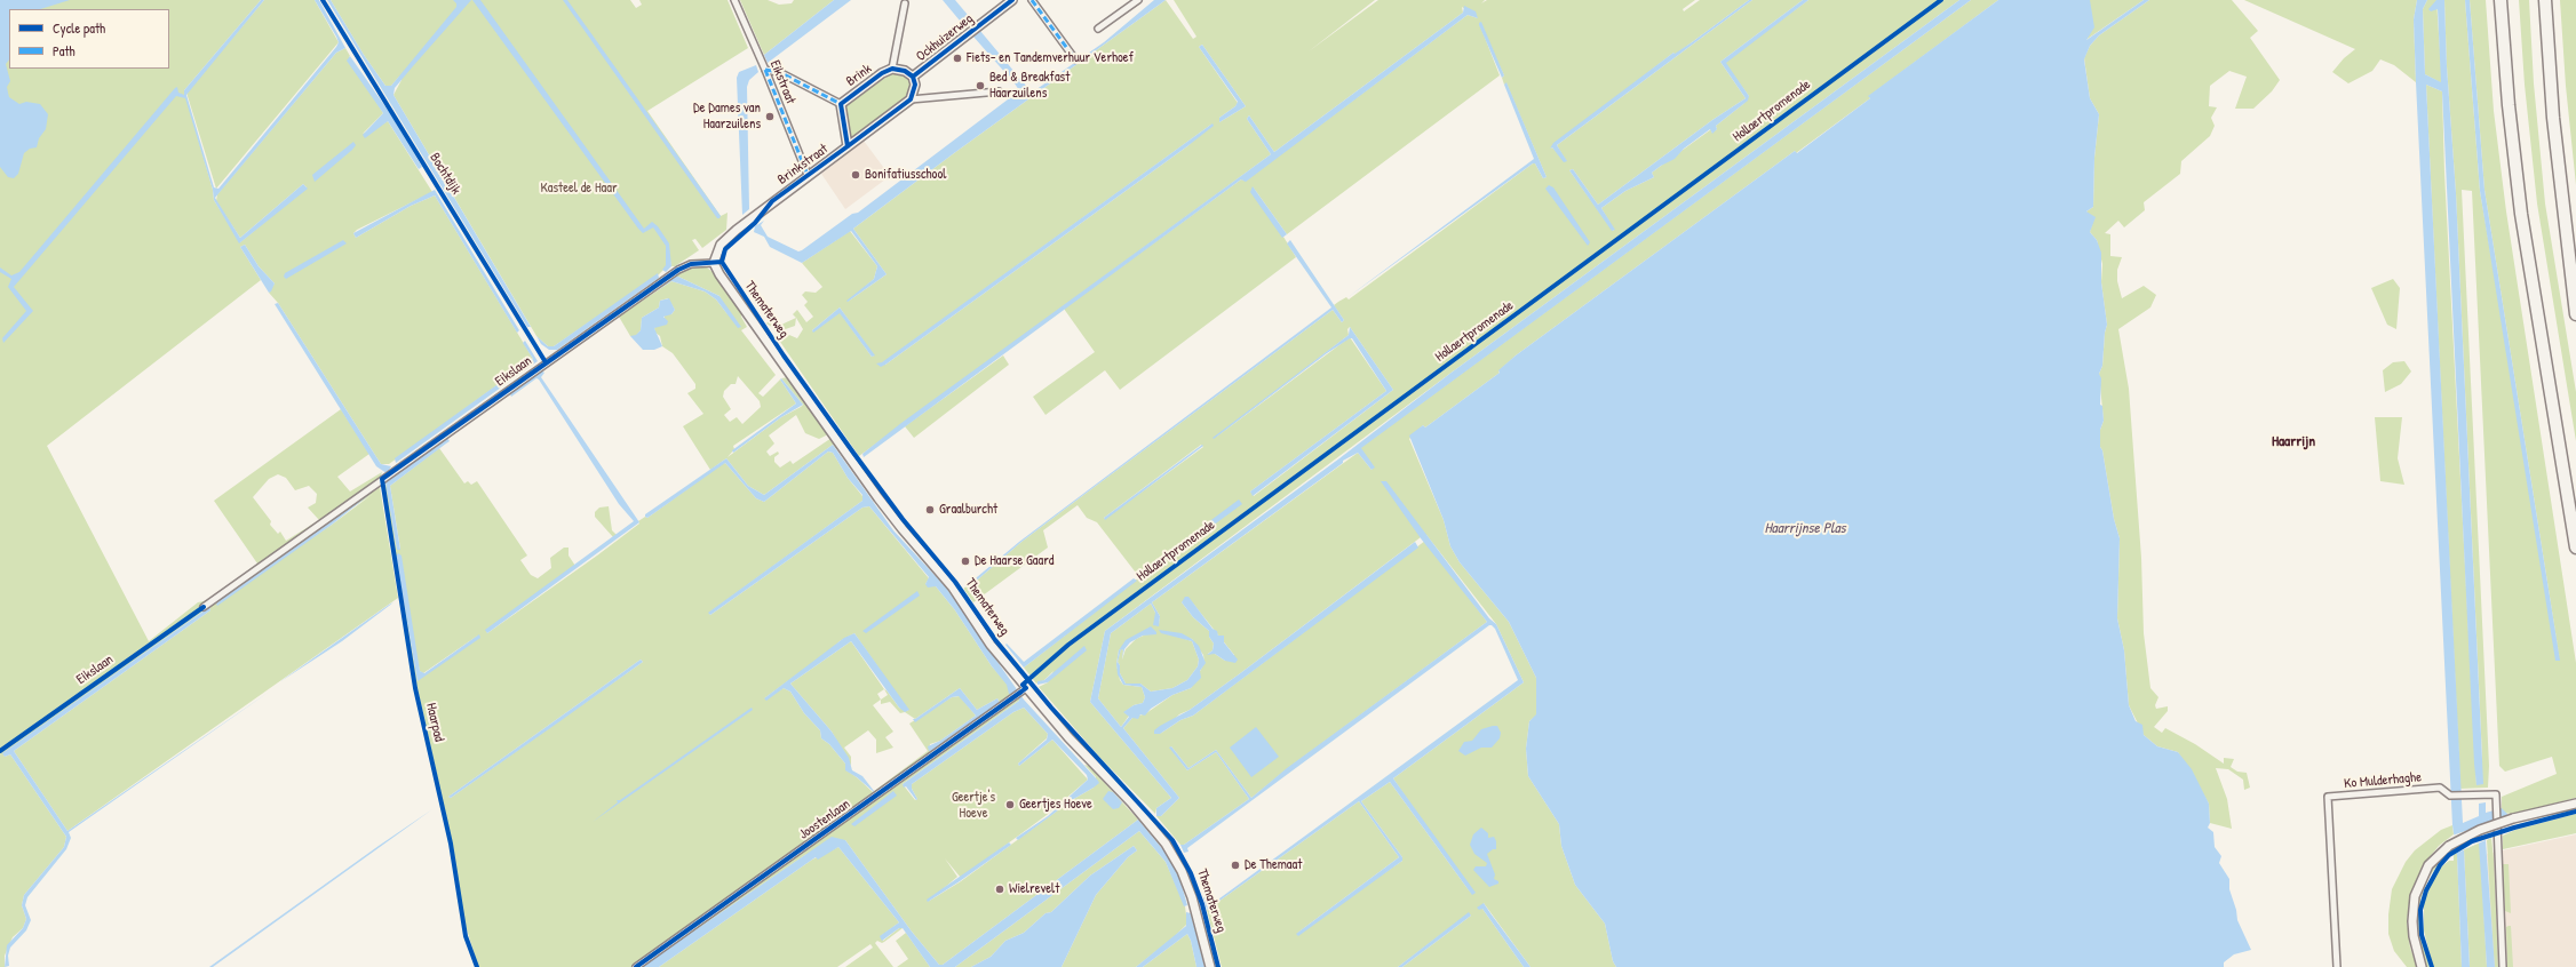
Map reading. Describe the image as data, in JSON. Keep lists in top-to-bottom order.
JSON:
{
  "streets": {
    "street": [
      "Ockhuizerweg",
      "Brink",
      "Eikstraat",
      "Brinkstraat",
      "Thematerweg",
      "Eikslaan",
      "Ko Mulderhaghe",
      "Joostenlaan"
    ],
    "cycle path": ["Hollaertpromenade", "Bochtdijk", "Haarpad"]
  },
  "crossings": [
    ["Ockhuizerweg", "Brink"],
    ["Brink", "Brinkstraat"],
    ["Eikstraat", "Brinkstraat"],
    ["Brinkstraat", "Thematerweg"],
    ["Brinkstraat", "Eikslaan"],
    ["Thematerweg", "Eikslaan"],
    ["Thematerweg", "Joostenlaan"]
  ],
  "districts": ["Haarrijn"],
  "water": ["Haarrijnse Plas"],
  "parks": ["Kasteel de Haar", "Geertje's Hoeve"],
  "places": [
    "Fiets- en Tandemverhuur Verhoef",
    "Bed & Breakfast Haarzuilens",
    "De Dames van Haarzuilens",
    "Bonifatiusschool",
    "Graalburcht",
    "De Haarse Gaard",
    "Geertjes Hoeve",
    "De Themaat",
    "Wielrevelt"
  ],
  "legend": ["Cycle path", "Path"]
}
